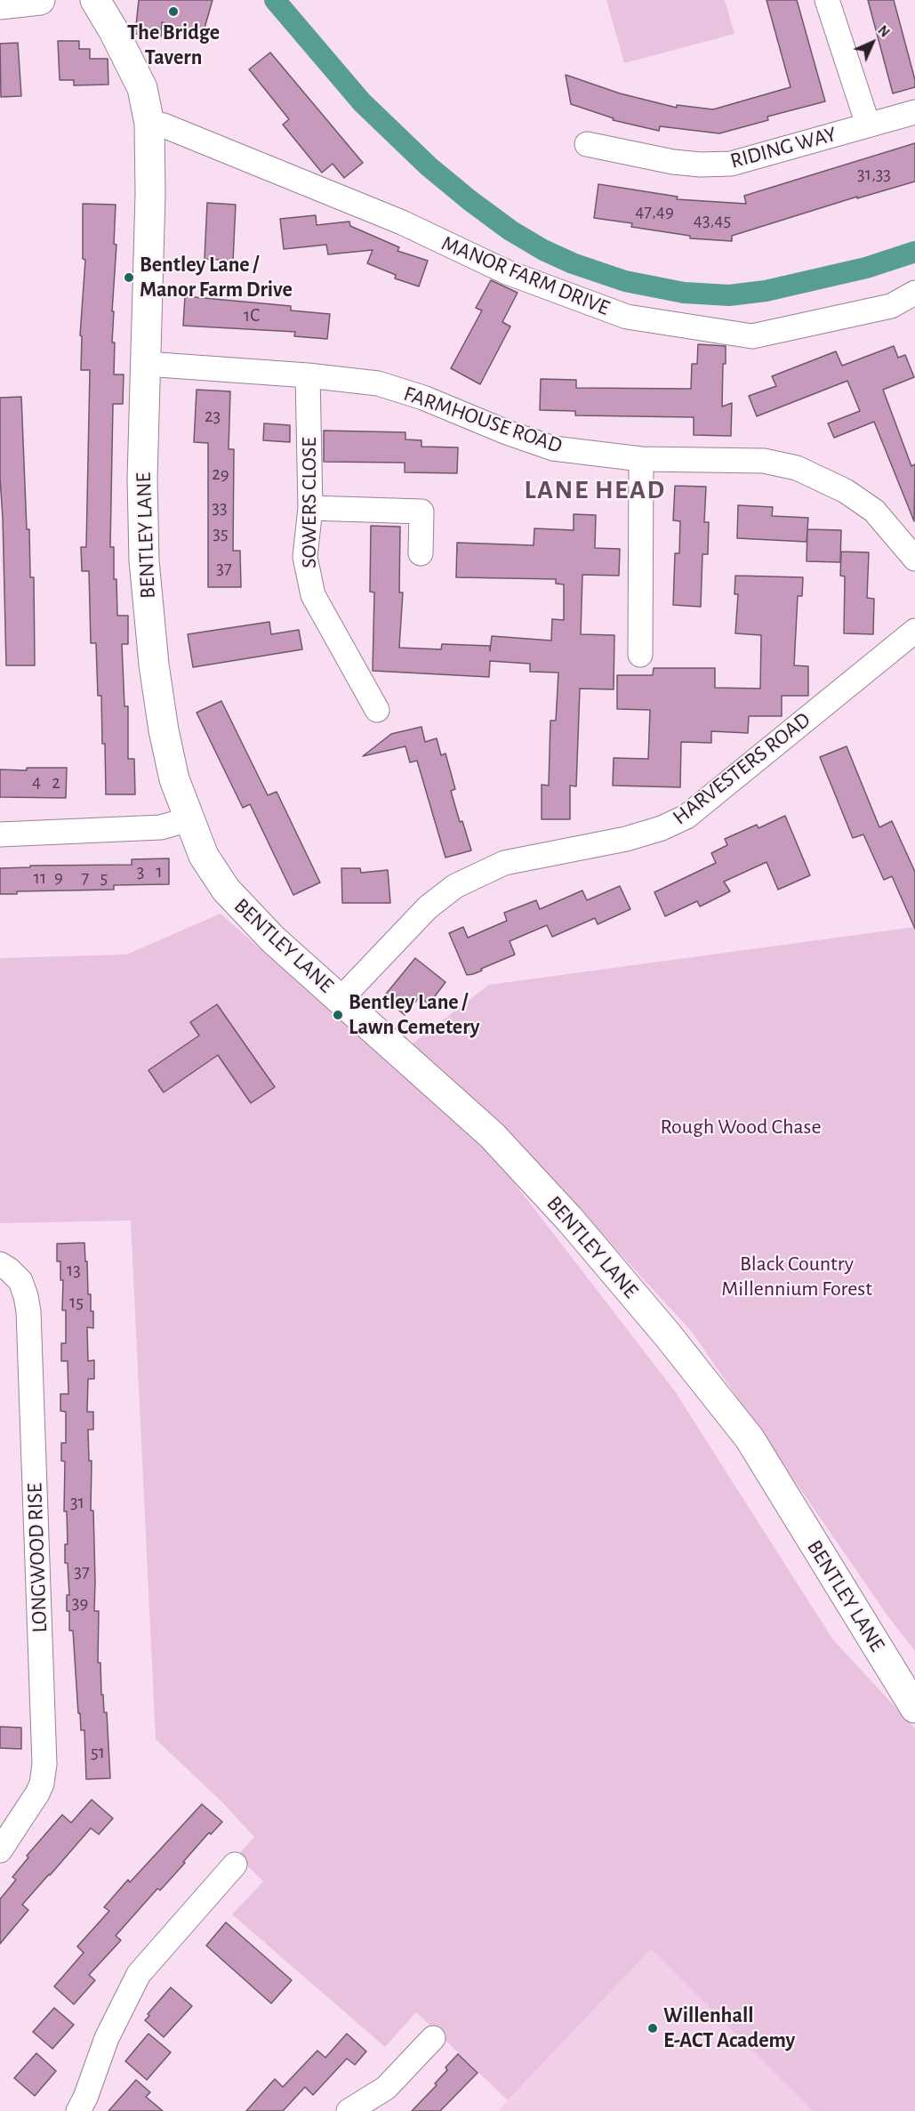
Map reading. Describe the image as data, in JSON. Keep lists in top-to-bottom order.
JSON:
{
  "streets": {
    "street": [
      "RIDING WAY",
      "MANOR FARM DRIVE",
      "FARMHOUSE ROAD",
      "SOWERS CLOSE",
      "BENTLEY LANE",
      "HARVESTERS ROAD",
      "LONGWOOD RISE"
    ]
  },
  "crossings": [
    ["MANOR FARM DRIVE", "BENTLEY LANE"],
    ["FARMHOUSE ROAD", "SOWERS CLOSE"],
    ["FARMHOUSE ROAD", "BENTLEY LANE"],
    ["BENTLEY LANE", "HARVESTERS ROAD"]
  ],
  "districts": ["LANE HEAD"],
  "parks": ["Rough Wood Chase", "Black Country Millennium Forest"],
  "places": [
    "The Bridge Tavern",
    "Bentley Lane / Manor Farm Drive",
    "Bentley Lane / Lawn Cemetery",
    "Willenhall E-ACT Academy"
  ],
  "house_numbers": [
    "31,33",
    "47,49",
    "43,45",
    "1C",
    "23",
    "29",
    "33",
    "35",
    "37",
    "4",
    "2",
    "3",
    "1",
    "9",
    "11",
    "7",
    "5",
    "13",
    "15",
    "31",
    "37",
    "39",
    "51"
  ],
  "north": "top right"
}
